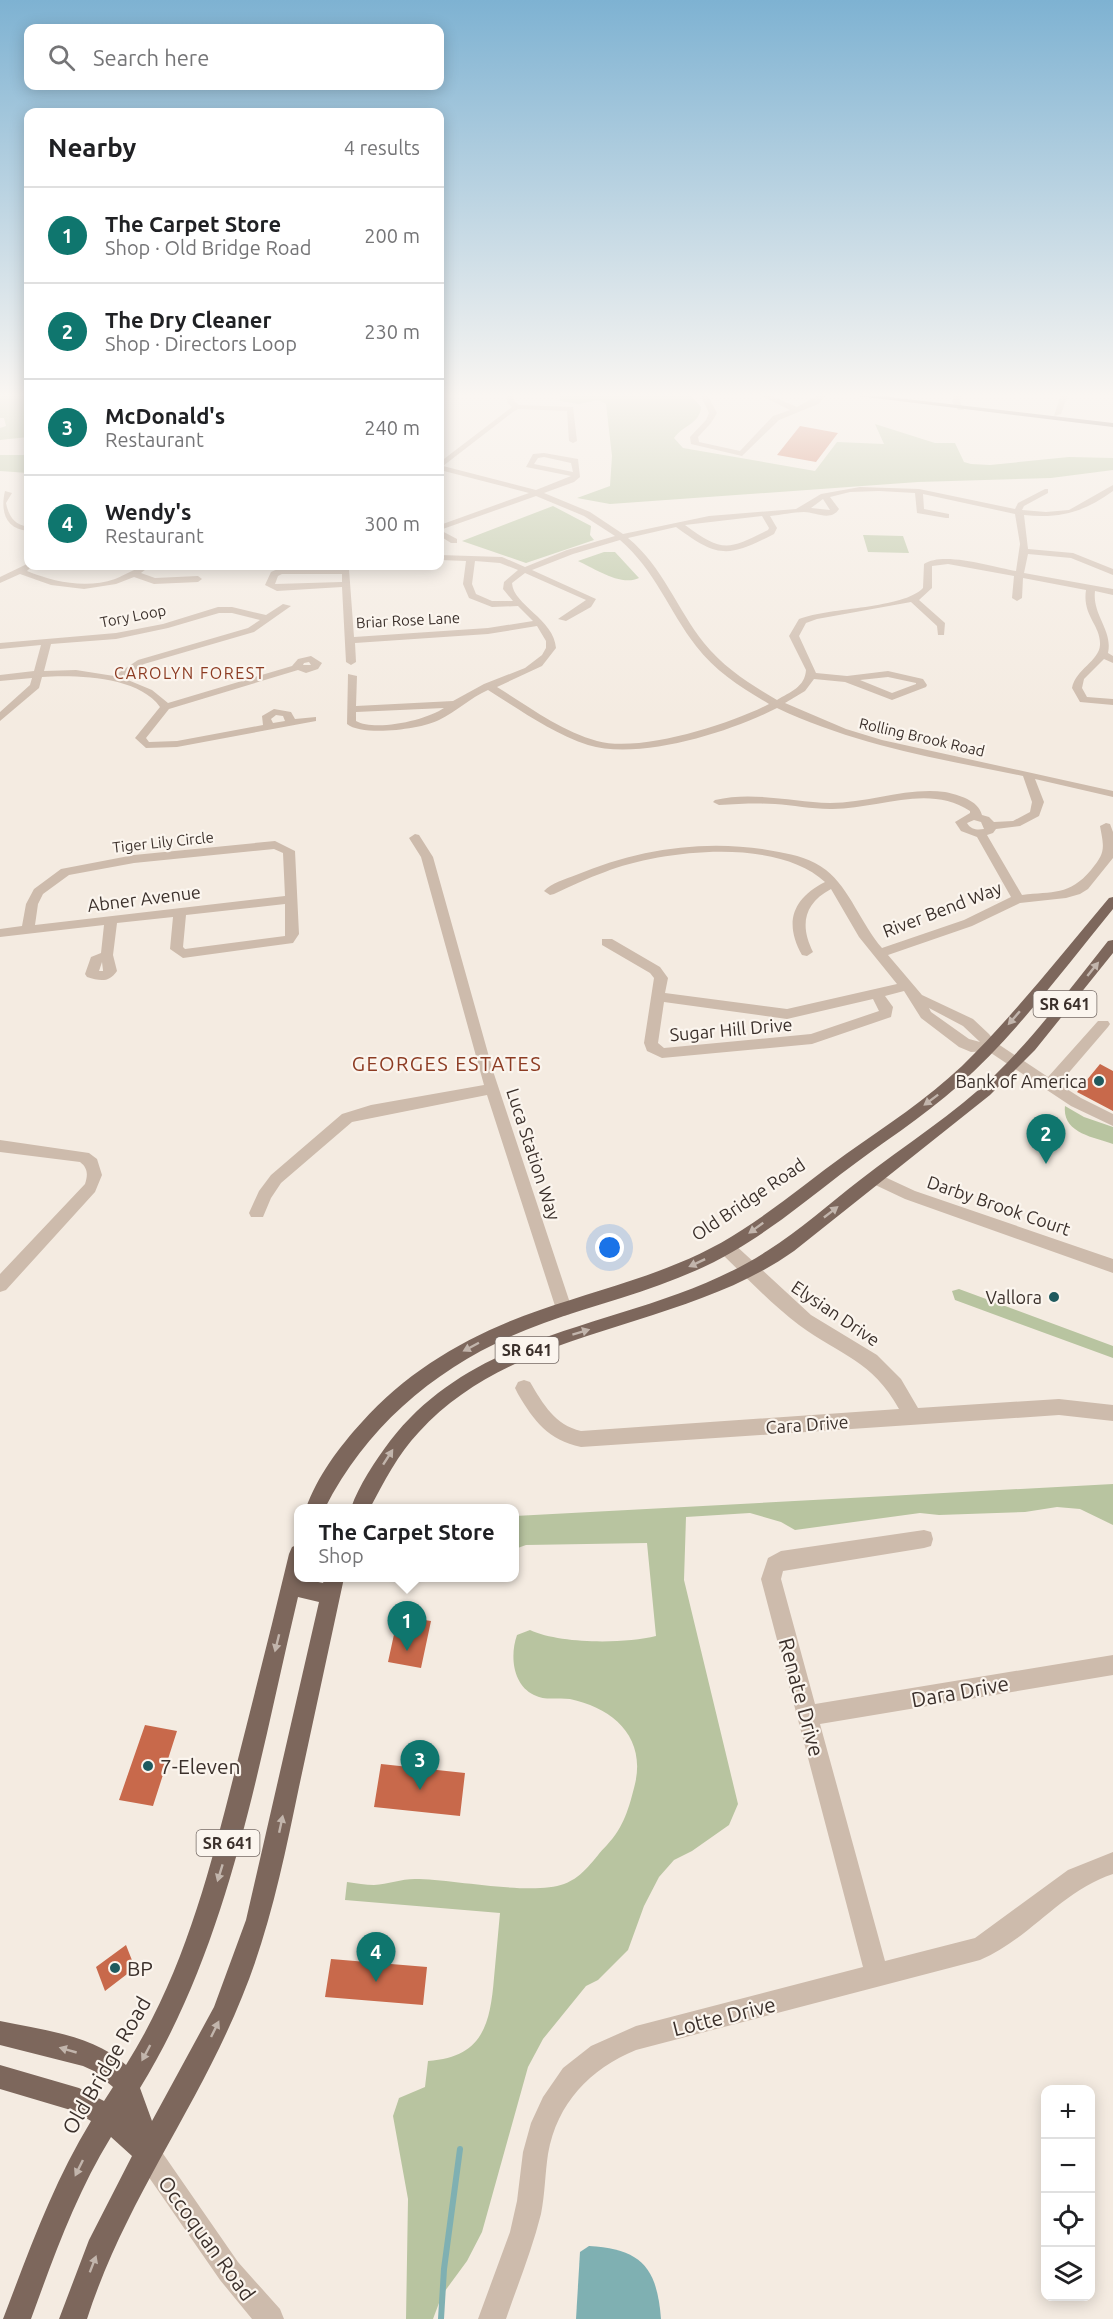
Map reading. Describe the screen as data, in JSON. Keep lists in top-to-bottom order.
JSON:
{
  "streets": {
    "main road": ["SR 641", "Old Bridge Road", "Occoquan Road"],
    "street": [
      "Tory Loop",
      "Briar Rose Lane",
      "Rolling Brook Road",
      "Tiger Lily Circle",
      "Abner Avenue",
      "River Bend Way",
      "Sugar Hill Drive",
      "Luca Station Way",
      "Darby Brook Court",
      "Elysian Drive",
      "Cara Drive",
      "Dara Drive",
      "Renate Drive",
      "Lotte Drive"
    ]
  },
  "crossings": [
    ["Tiger Lily Circle", "Abner Avenue"],
    ["SR 641", "Darby Brook Court"],
    ["SR 641", "Elysian Drive"],
    ["SR 641", "Occoquan Road"],
    ["Luca Station Way", "Old Bridge Road"],
    ["Old Bridge Road", "Elysian Drive"],
    ["Old Bridge Road", "Occoquan Road"],
    ["Elysian Drive", "Cara Drive"],
    ["Dara Drive", "Renate Drive"],
    ["Renate Drive", "Lotte Drive"]
  ],
  "districts": ["CAROLYN FOREST", "GEORGES ESTATES"],
  "places": [
    "Bank of America",
    "Vallora",
    "7-Eleven",
    "BP"
  ],
  "page": {
    "search": "Search here",
    "heading": ["Nearby", "4 results"],
    "list": [
      {
        "mark": "1",
        "name": "The Carpet Store",
        "note": "Shop · Old Bridge Road",
        "value": "200 m"
      },
      {
        "mark": "2",
        "name": "The Dry Cleaner",
        "note": "Shop · Directors Loop",
        "value": "230 m"
      },
      {
        "mark": "3",
        "name": "McDonald's",
        "note": "Restaurant",
        "value": "240 m"
      },
      {
        "mark": "4",
        "name": "Wendy's",
        "note": "Restaurant",
        "value": "300 m"
      }
    ],
    "pins": [
      "2",
      "1",
      "3",
      "4"
    ],
    "popup": ["The Carpet Store", "Shop"],
    "map_buttons": ["+", "−"]
  }
}
